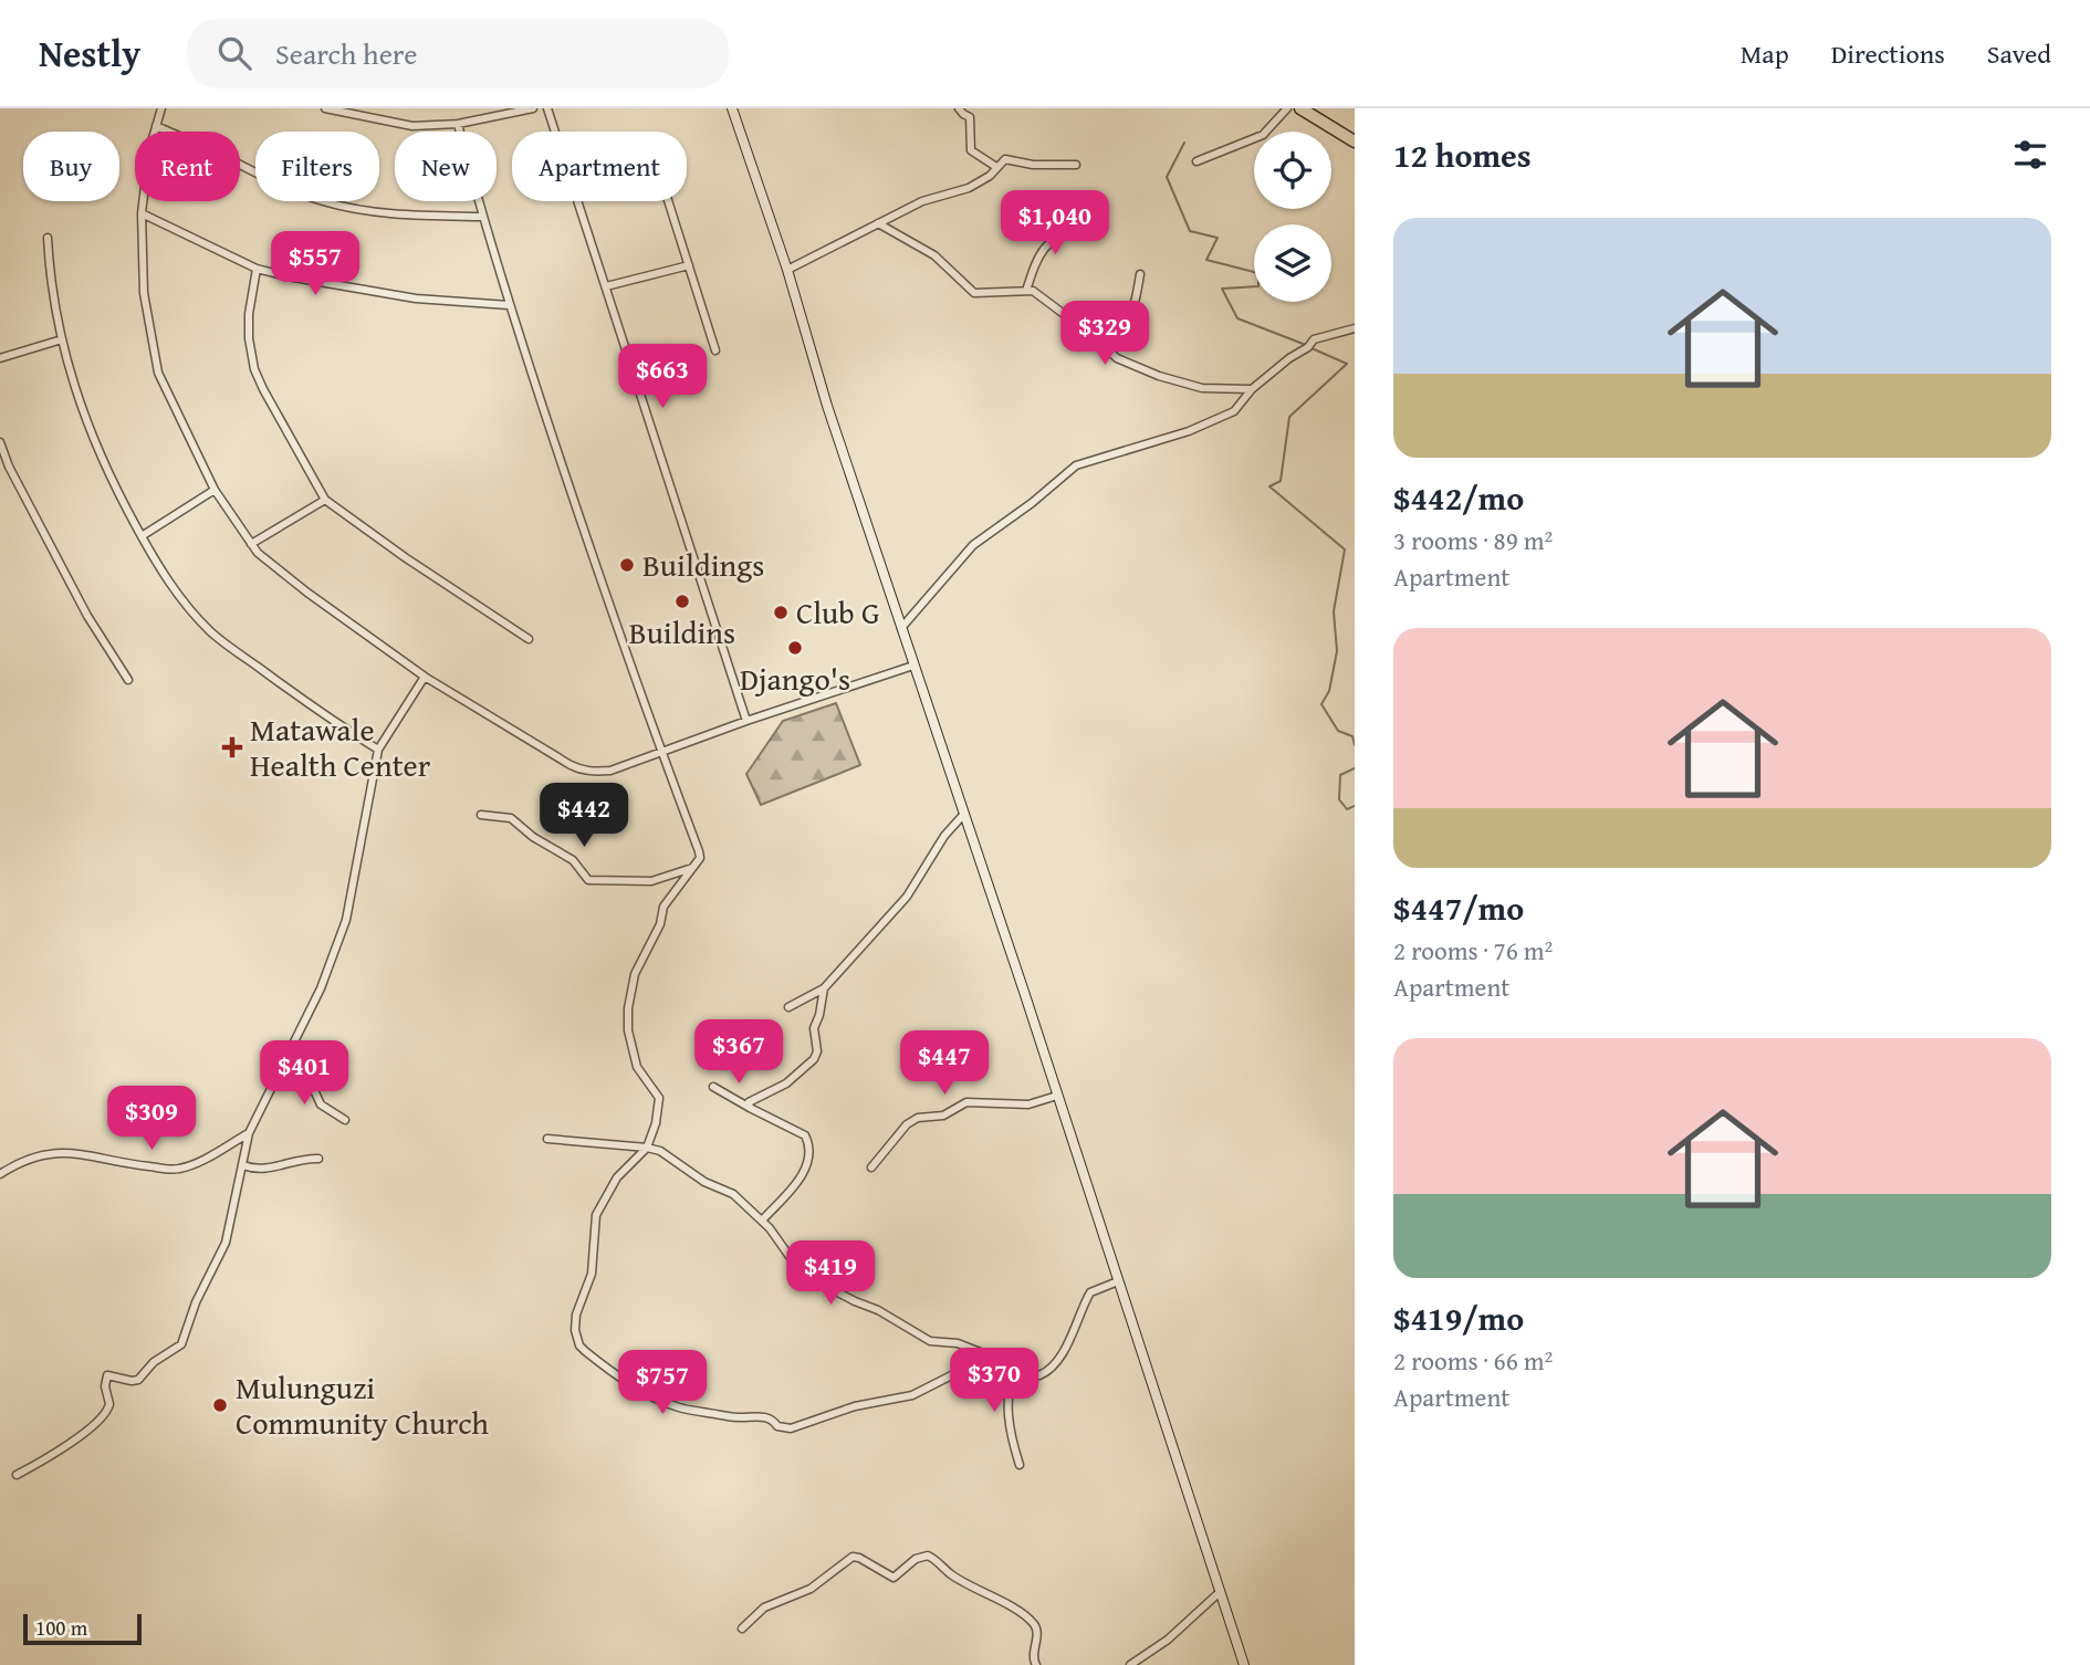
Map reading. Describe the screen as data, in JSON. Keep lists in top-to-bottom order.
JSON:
{
  "places": {
    "other": [
      "Buildings",
      "Buildins",
      "Club G",
      "Django's",
      "Mulunguzi Community Church"
    ],
    "health": ["Matawale Health Center"]
  },
  "scale_bar": "100 m",
  "page": {
    "header": "Nestly",
    "search": "Search here",
    "nav": ["Map", "Directions", "Saved"],
    "heading": "12 homes",
    "chip": [
      "Buy",
      "Rent",
      "Filters",
      "New",
      "Apartment"
    ],
    "price": [
      "$1,040",
      "$557",
      "$329",
      "$663",
      "$442",
      "$367",
      "$447",
      "$401",
      "$309",
      "$419",
      "$370",
      "$757"
    ],
    "list": [
      {
        "name": "$442/mo",
        "note": "3 rooms · 89 m² · Apartment"
      },
      {
        "name": "$447/mo",
        "note": "2 rooms · 76 m² · Apartment"
      },
      {
        "name": "$419/mo",
        "note": "2 rooms · 66 m² · Apartment"
      }
    ],
    "scale": "100 m"
  }
}
